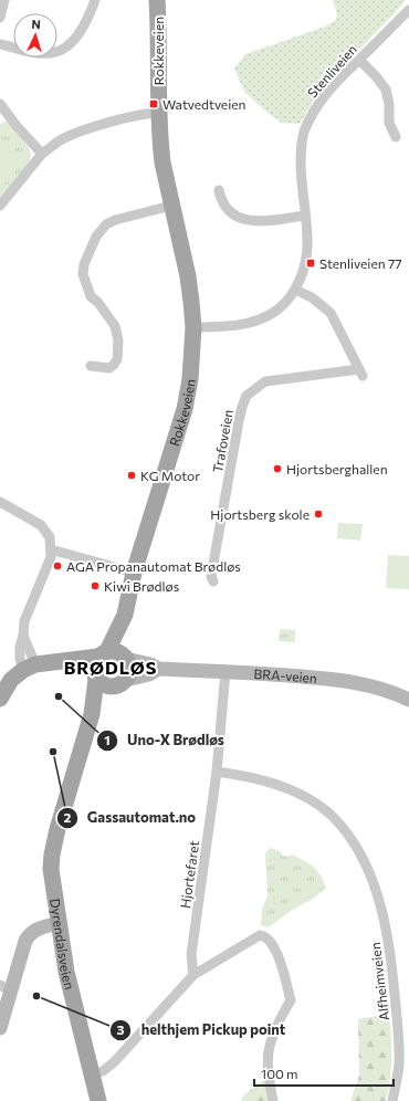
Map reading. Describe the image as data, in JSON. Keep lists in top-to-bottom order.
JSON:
{
  "streets": {
    "main road": ["Rokkeveien", "BRA-veien", "Dyrendalsveien"],
    "street": [
      "Stenliveien",
      "Trafoveien",
      "Hjortefaret",
      "Alfheimveien"
    ]
  },
  "crossings": [
    ["Rokkeveien", "Stenliveien"],
    ["Rokkeveien", "BRA-veien"],
    ["Stenliveien", "Trafoveien"],
    ["BRA-veien", "Hjortefaret"],
    ["Hjortefaret", "Alfheimveien"]
  ],
  "districts": ["BRØDLØS"],
  "places": {
    "transit": ["Watvedtveien", "Stenliveien 77"],
    "other": [
      "Hjortsberghallen",
      "KG Motor",
      "Hjortsberg skole",
      "AGA Propanautomat Brødløs",
      "Kiwi Brødløs",
      "Uno-X Brødløs",
      "Gassautomat.no",
      "helthjem Pickup point"
    ]
  },
  "scale_bar": "100 m",
  "north": "top"
}
